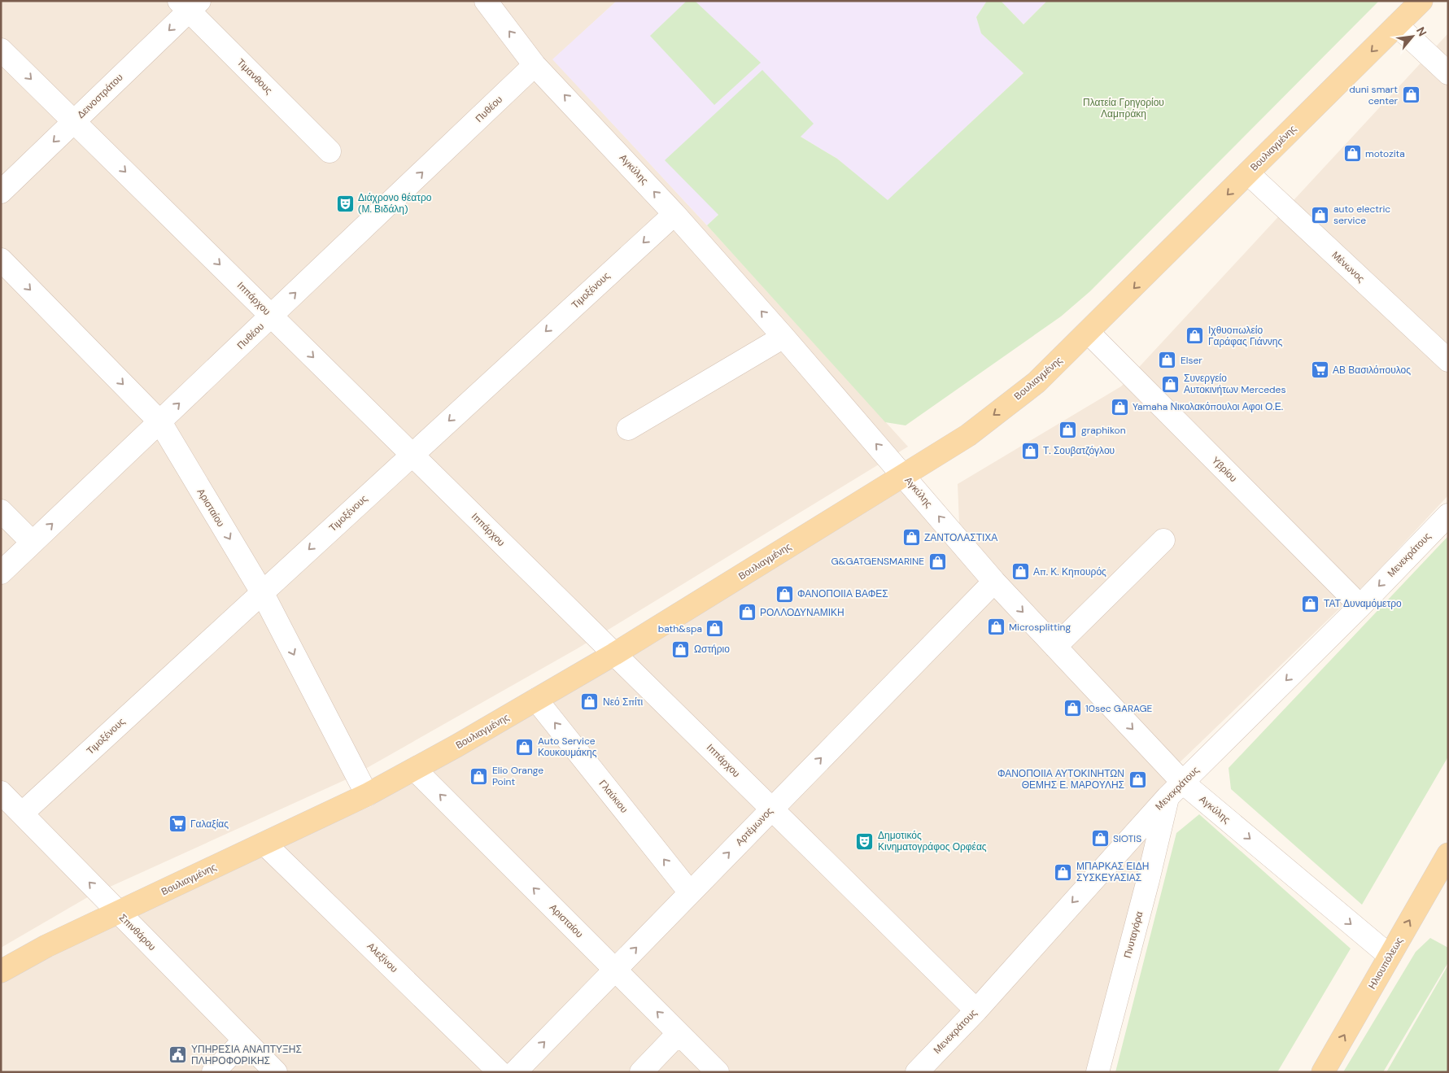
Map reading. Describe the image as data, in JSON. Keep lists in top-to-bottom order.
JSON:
{
  "streets": {
    "main road": ["Βουλιαγμένης", "Ηλιουπόλεως"],
    "street": [
      "Τιμανθους",
      "Δεινοστράτου",
      "Πυθέου",
      "Αγκύλης",
      "Μένωνος",
      "Τιμοξένους",
      "Ιππάρχου",
      "Υβρίου",
      "Αρισταίου",
      "Μενεκράτους",
      "Γλαύκιου",
      "Αρτέμωνος",
      "Σπινθάρου",
      "Πνυταγόρα",
      "Αλεξίνου"
    ]
  },
  "crossings": [
    ["Τιμανθους", "Δεινοστράτου"],
    ["Δεινοστράτου", "Ιππάρχου"],
    ["Πυθέου", "Αγκύλης"],
    ["Πυθέου", "Ιππάρχου"],
    ["Πυθέου", "Αρισταίου"],
    ["Βουλιαγμένης", "Αγκύλης"],
    ["Βουλιαγμένης", "Μένωνος"],
    ["Βουλιαγμένης", "Ιππάρχου"],
    ["Βουλιαγμένης", "Υβρίου"],
    ["Βουλιαγμένης", "Αρισταίου"],
    ["Βουλιαγμένης", "Γλαύκιου"],
    ["Βουλιαγμένης", "Σπινθάρου"],
    ["Βουλιαγμένης", "Αλεξίνου"],
    ["Αγκύλης", "Τιμοξένους"],
    ["Αγκύλης", "Μενεκράτους"],
    ["Αγκύλης", "Αρτέμωνος"],
    ["Αγκύλης", "Πνυταγόρα"],
    ["Αγκύλης", "Ηλιουπόλεως"],
    ["Τιμοξένους", "Ιππάρχου"],
    ["Τιμοξένους", "Αρισταίου"],
    ["Τιμοξένους", "Σπινθάρου"],
    ["Ιππάρχου", "Μενεκράτους"],
    ["Ιππάρχου", "Αρτέμωνος"],
    ["Υβρίου", "Μενεκράτους"],
    ["Αρισταίου", "Αρτέμωνος"],
    ["Μενεκράτους", "Πνυταγόρα"],
    ["Γλαύκιου", "Αρτέμωνος"]
  ],
  "one_way": [
    "Δεινοστράτου",
    "Πυθέου",
    "Βουλιαγμένης",
    "Ιππάρχου",
    "Μενεκράτους",
    "Γλαύκιου",
    "Αρτέμωνος",
    "Σπινθάρου",
    "Ηλιουπόλεως"
  ],
  "parks": ["Πλατεία Γρηγορίου Λαμπράκη"],
  "places": {
    "shop": [
      "duni smart center",
      "motozita",
      "auto electric service",
      "Ιχθυοπωλείο Γαράφας Γιάννης",
      "Elser",
      "Συνεργείο Αυτοκινήτων Mercedes",
      "Yamaha Νικολακόπουλοι Αφοι Ο.Ε.",
      "graphikon",
      "Τ. Σουβατζόγλου",
      "ΖΑΝΤΟΛΑΣΤΙΧΑ",
      "G&GATGENSMARINE",
      "Απ. Κ. Κηπουρός",
      "ΦΑΝΟΠΟΙΙΑ ΒΑΦΕΣ",
      "ΤΑΤ Δυναμόμετρο",
      "ΡΟΛΛΟΔΥΝΑΜΙΚΗ",
      "Microsplitting",
      "bath&spa",
      "Ωστήριο",
      "Νεό Σπίτι",
      "10sec GARAGE",
      "Auto Service Κουκουμάκης",
      "Elio Orange Point",
      "ΦΑΝΟΠΟΙΙΑ ΑΥΤΟΚΙΝΗΤΩΝ ΘΕΜΗΣ Ε. ΜΑΡΟΥΛΗΣ",
      "SIOTIS",
      "ΜΠΑΡΚΑΣ ΕΙΔΗ ΣΥΣΚΕΥΑΣΙΑΣ"
    ],
    "theatre": ["Διάχρονο θέατρο (Μ. Βιδάλη)", "Δημοτικός Κινηματογράφος Ορφέας"],
    "supermarket": ["ΑΒ Βασιλόπουλος", "Γαλαξίας"],
    "public building": ["ΥΠΗΡΕΣΙΑ ΑΝΑΠΤΥΞΗΣ ΠΛΗΡΟΦΟΡΙΚΗΣ"]
  },
  "north": "top right"
}
